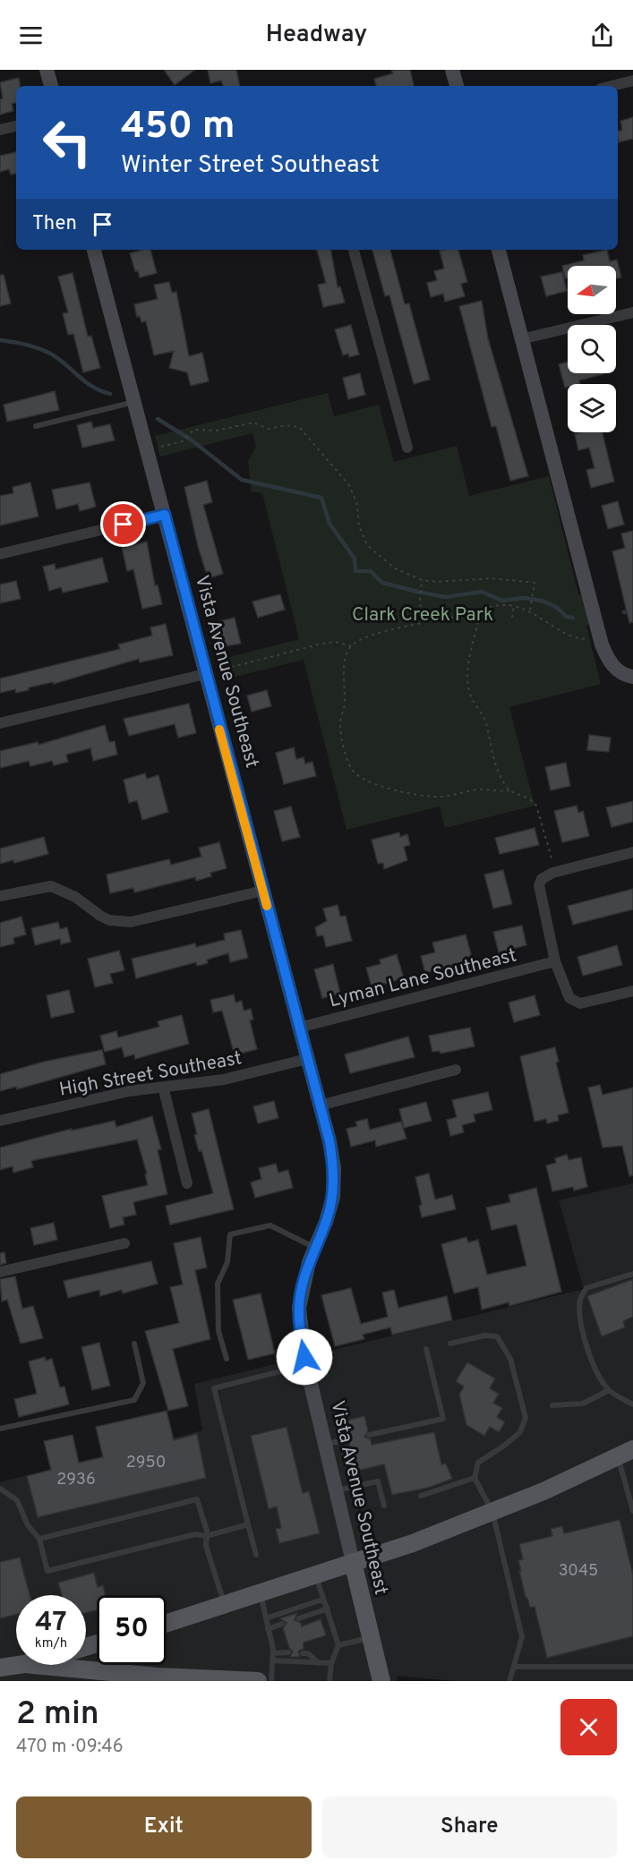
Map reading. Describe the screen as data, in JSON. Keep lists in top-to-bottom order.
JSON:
{
  "streets": {
    "main road": ["Vista Avenue Southeast"],
    "street": ["Lyman Lane Southeast", "High Street Southeast"]
  },
  "crossings": [
    ["Vista Avenue Southeast", "Lyman Lane Southeast"],
    ["Vista Avenue Southeast", "High Street Southeast"]
  ],
  "parks": ["Clark Creek Park"],
  "house_numbers": ["2950", "2936", "3045"],
  "north": "left",
  "page": {
    "header": "Headway",
    "turn": ["450 m", "Winter Street Southeast"],
    "then": "Then",
    "speed": "47 km/h",
    "limit": "50",
    "heading": ["2 min", "470 m · 09:46"],
    "buttons": ["Exit", "Share"]
  }
}
